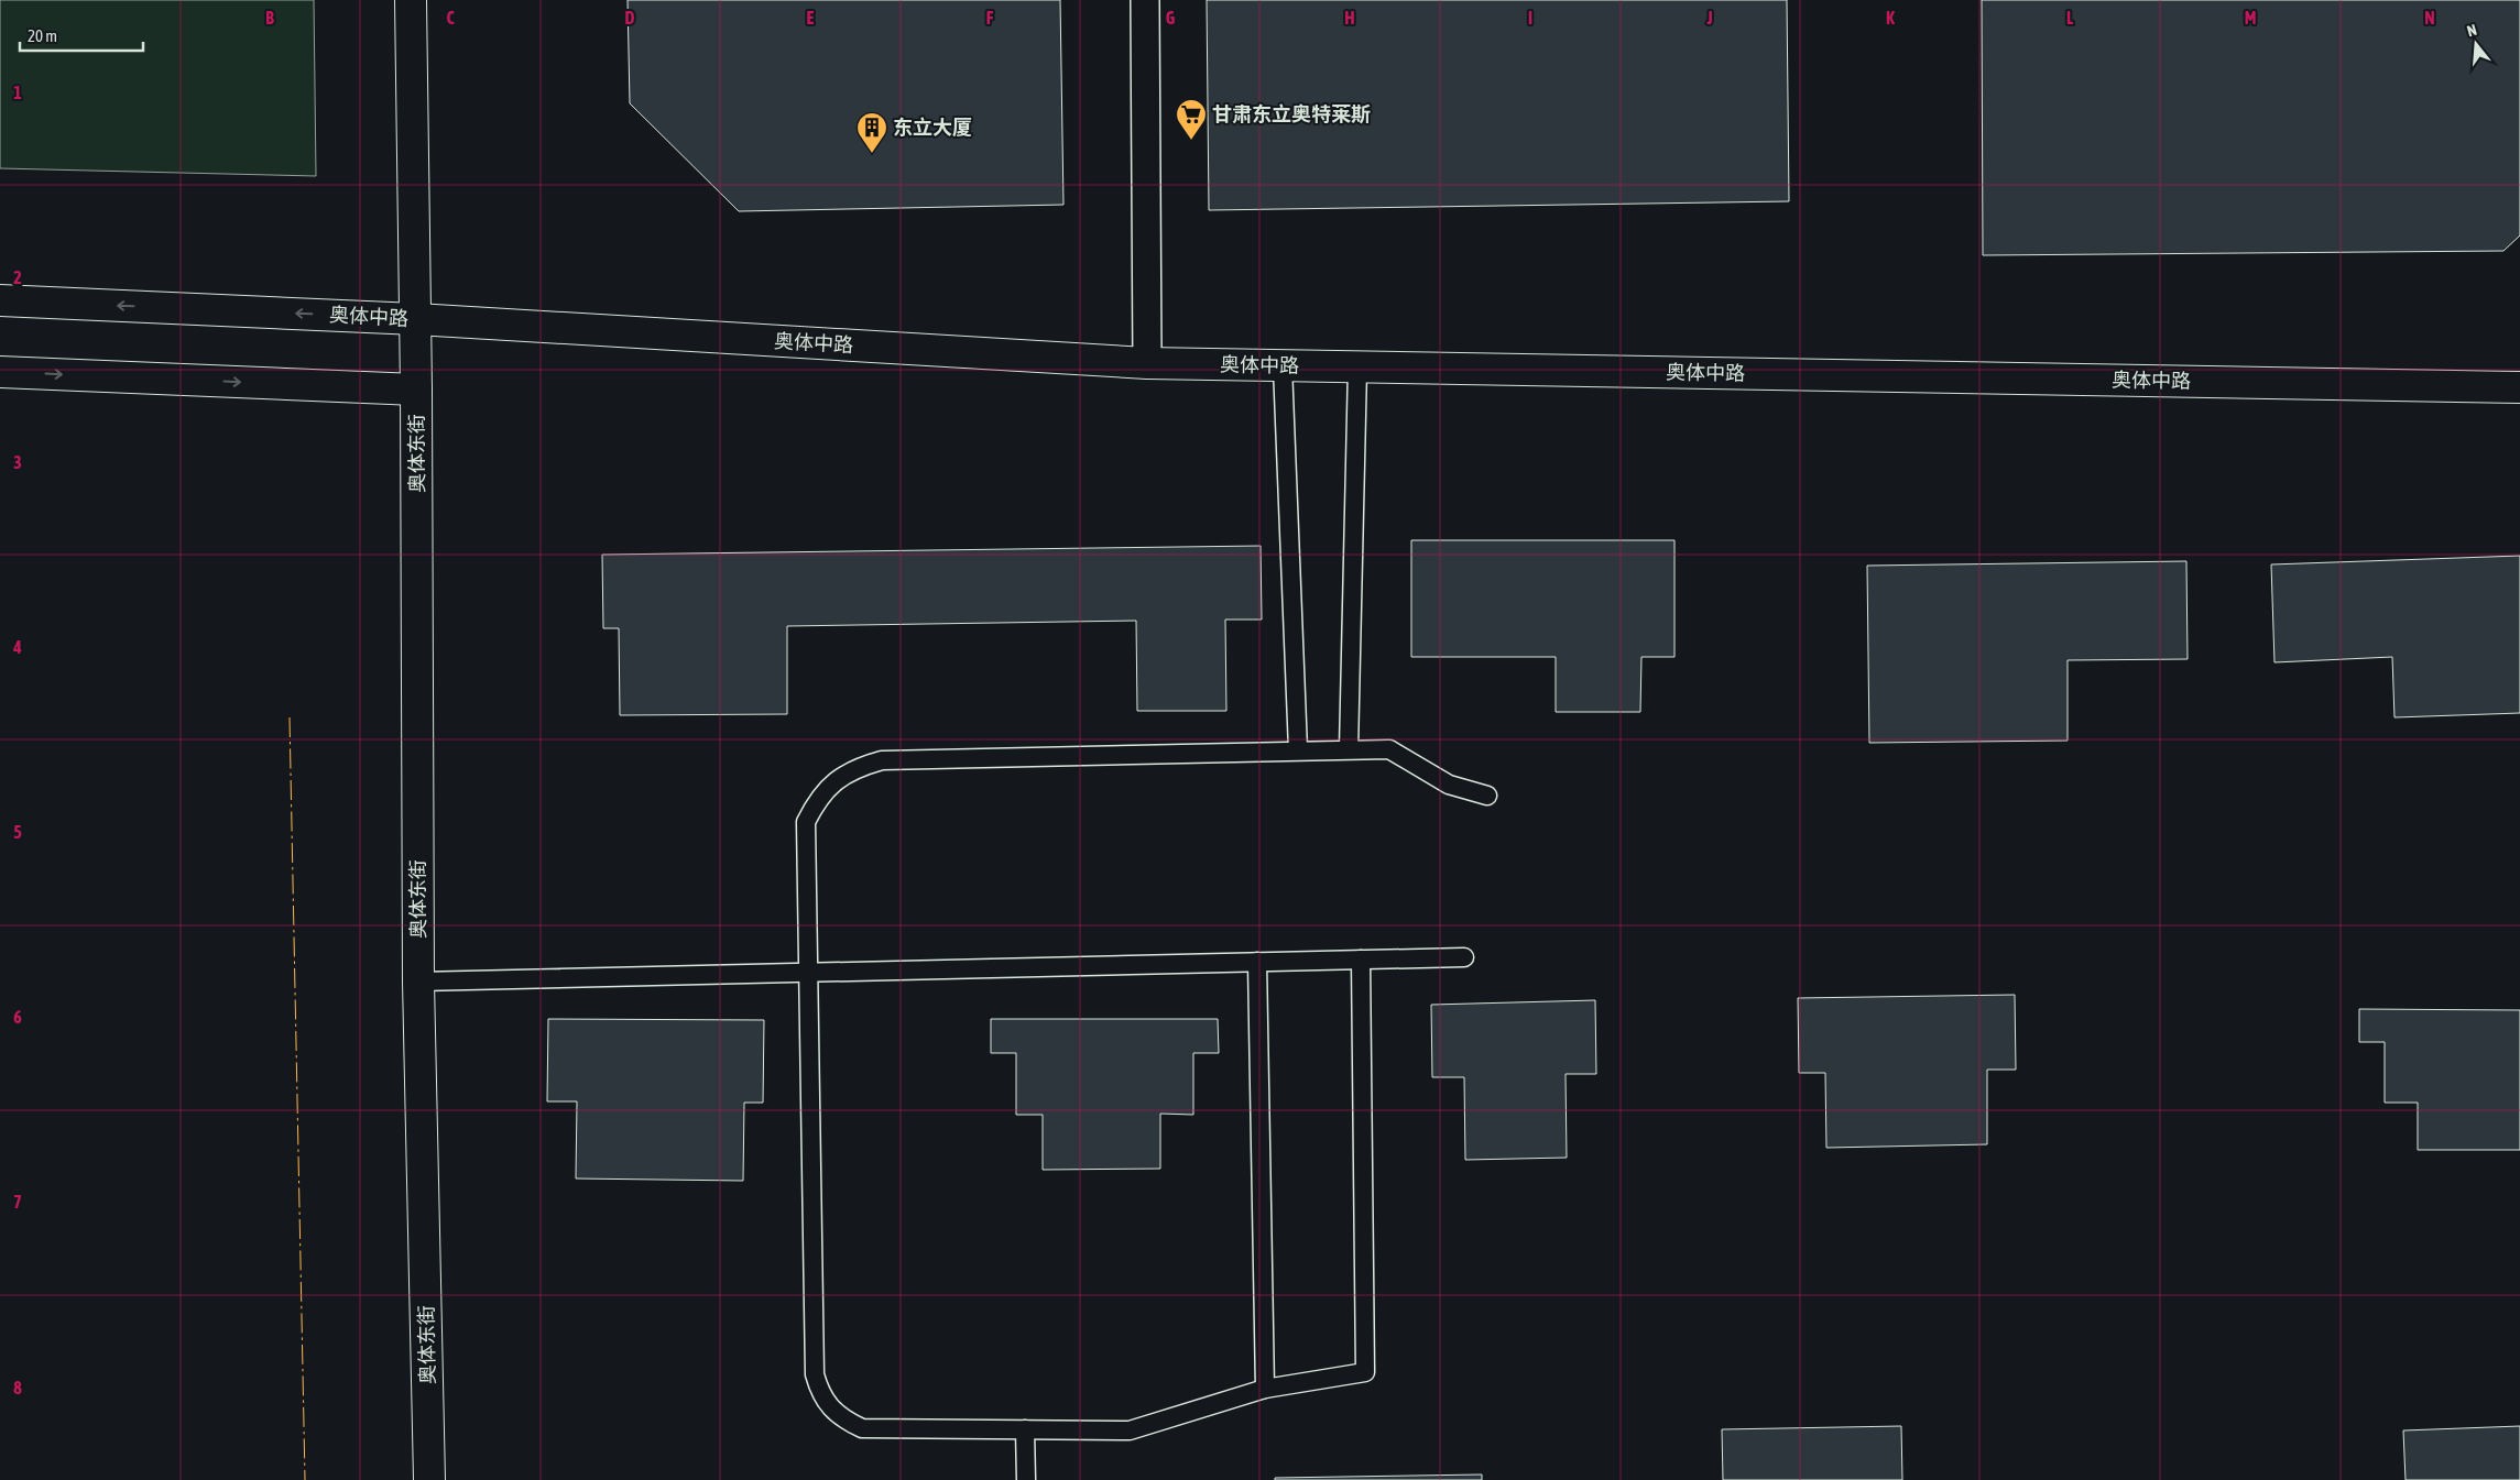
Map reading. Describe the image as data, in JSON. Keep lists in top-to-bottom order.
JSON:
{
  "streets": {
    "main road": ["奥体中路", "奥体东街"]
  },
  "crossings": [
    ["奥体中路", "奥体东街"]
  ],
  "places": {
    "supermarket": ["甘肃东立奥特莱斯"],
    "building": ["东立大厦"]
  },
  "scale_bar": "20 m",
  "north": "top",
  "grid": {
    "columns": [
      "B",
      "C",
      "D",
      "E",
      "F",
      "G",
      "H",
      "I",
      "J",
      "K",
      "L",
      "M",
      "N"
    ],
    "rows": [
      "1",
      "2",
      "3",
      "4",
      "5",
      "6",
      "7",
      "8"
    ]
  }
}
